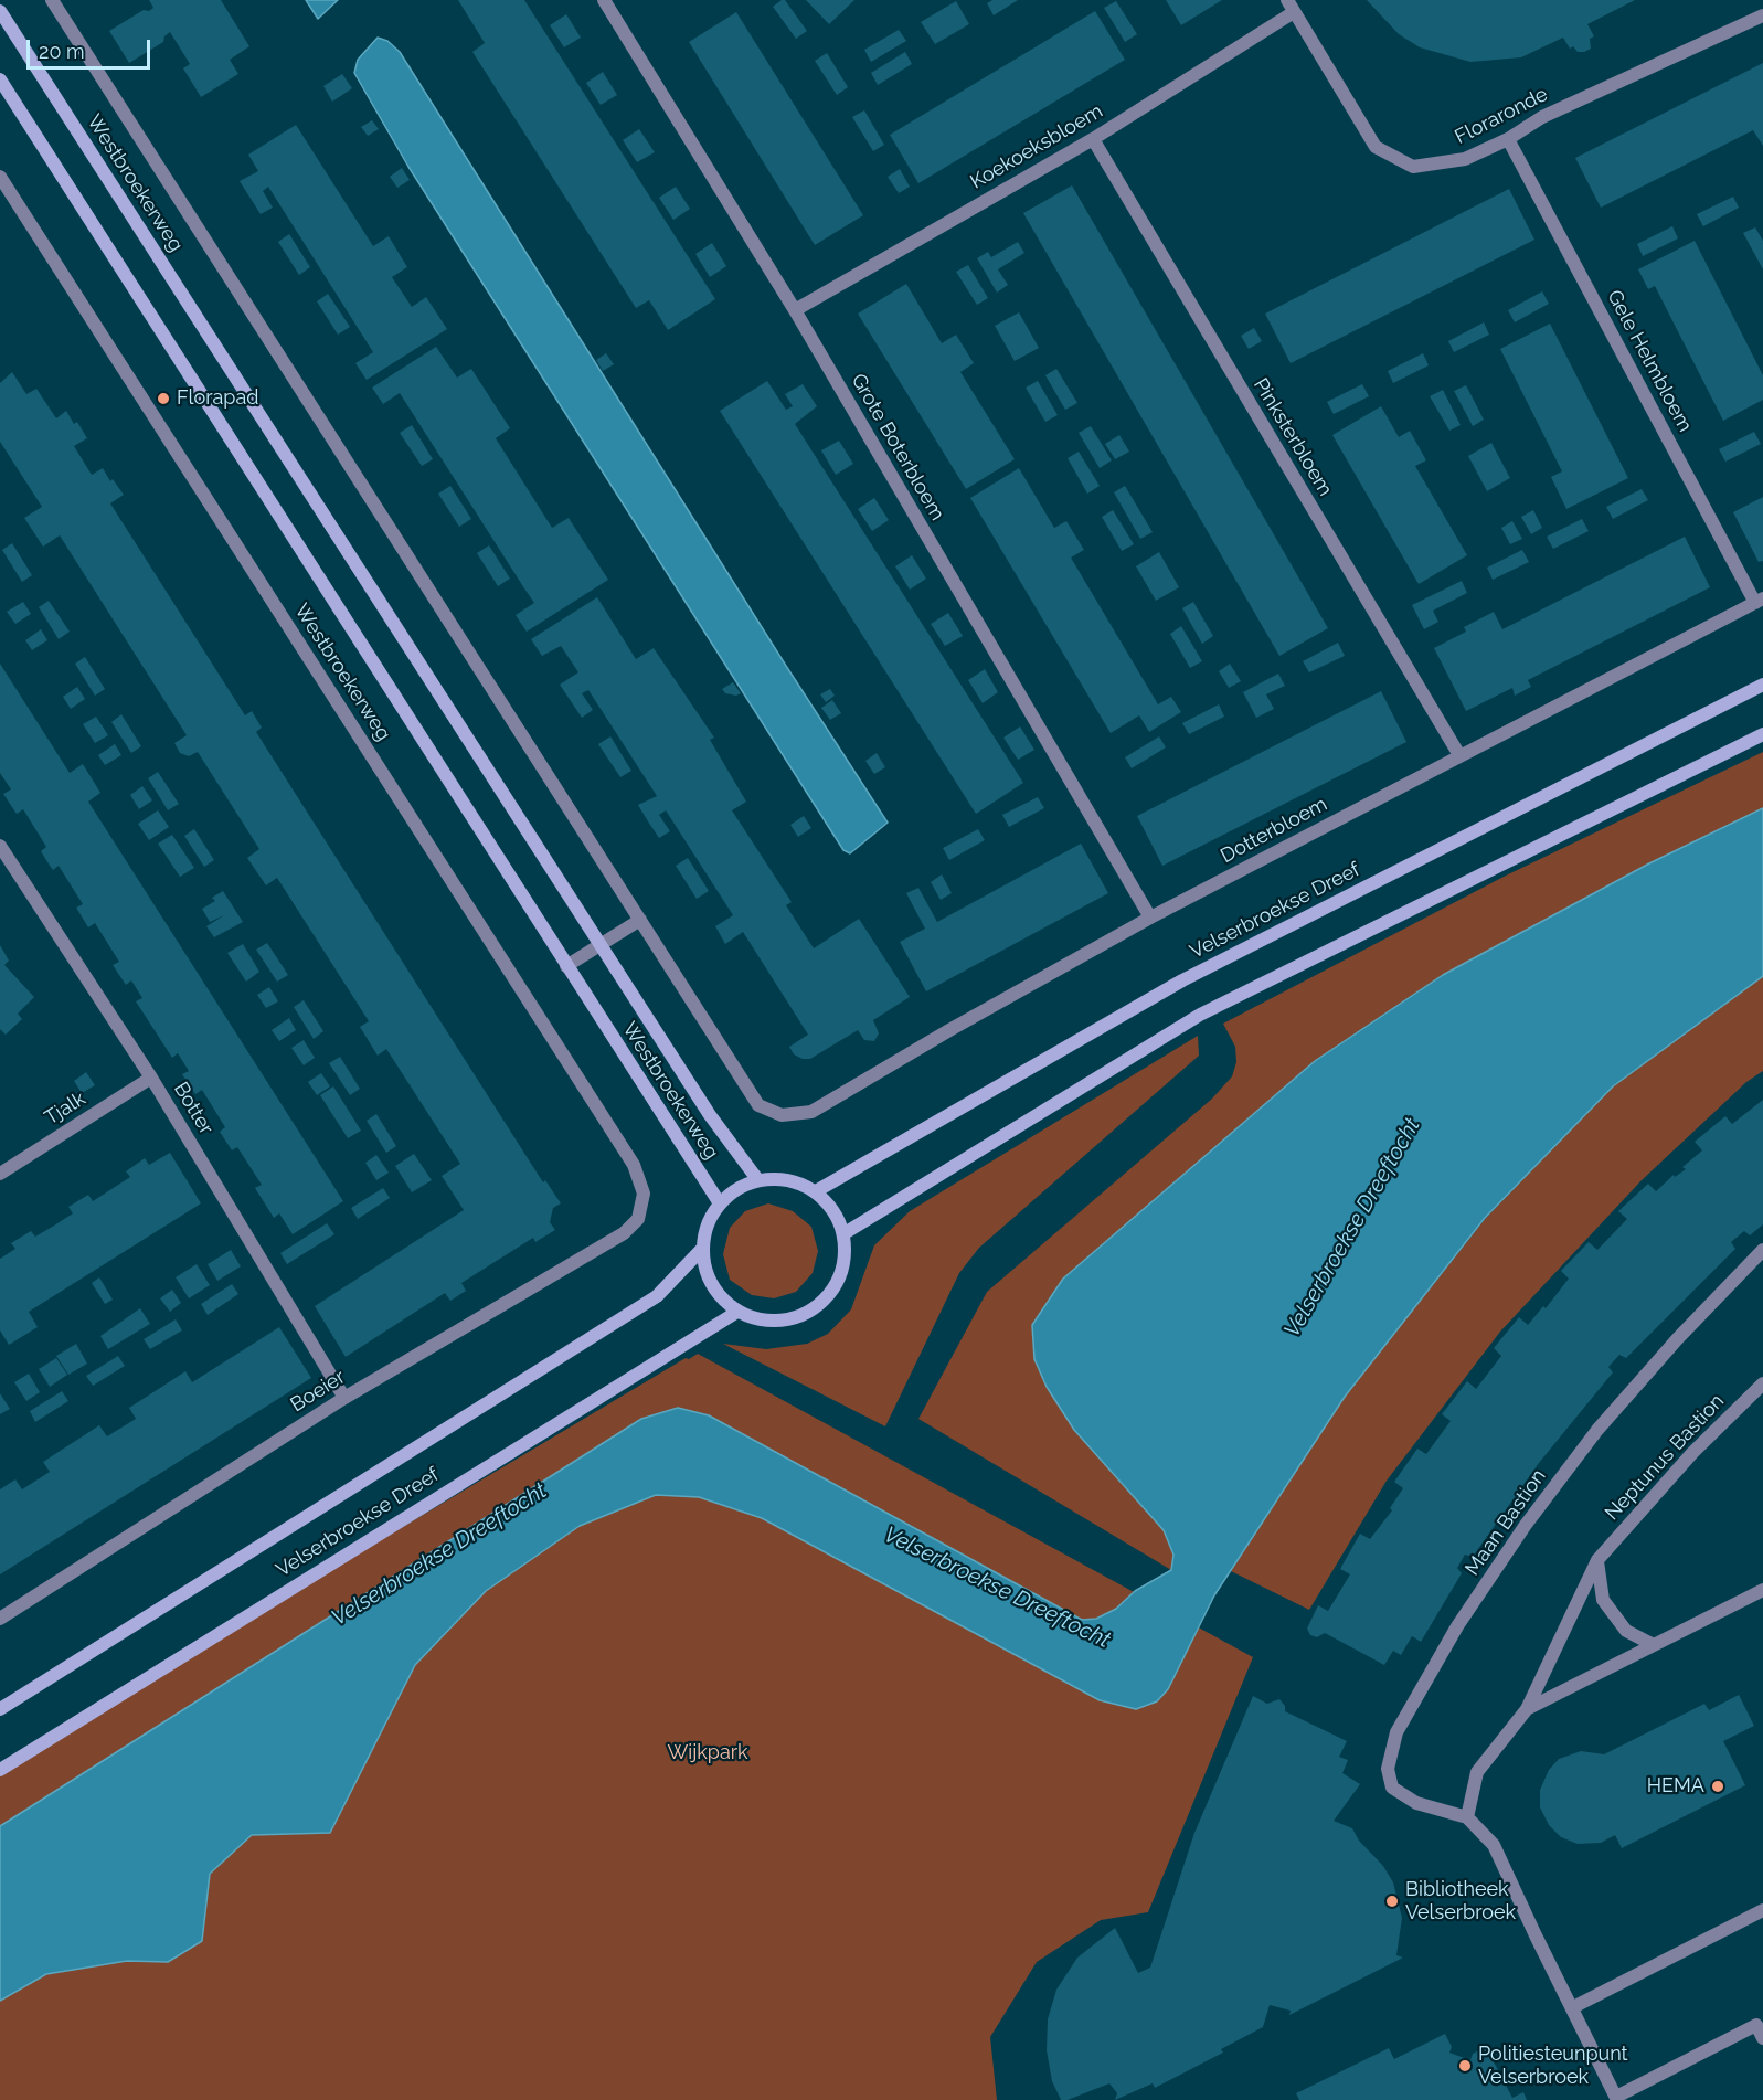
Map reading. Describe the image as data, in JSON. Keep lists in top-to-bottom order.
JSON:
{
  "streets": {
    "main road": ["Westbroekerweg", "Velserbroekse Dreef"],
    "street": [
      "Floraronde",
      "Koekoeksbloem",
      "Gele Helmbloem",
      "Pinksterbloem",
      "Grote Boterbloem",
      "Dotterbloem",
      "Tjalk",
      "Botter",
      "Boeier",
      "Neptunus Bastion",
      "Maan Bastion"
    ]
  },
  "crossings": [
    ["Floraronde", "Koekoeksbloem"],
    ["Floraronde", "Gele Helmbloem"],
    ["Koekoeksbloem", "Pinksterbloem"],
    ["Koekoeksbloem", "Grote Boterbloem"],
    ["Westbroekerweg", "Dotterbloem"],
    ["Westbroekerweg", "Velserbroekse Dreef"],
    ["Westbroekerweg", "Boeier"],
    ["Gele Helmbloem", "Dotterbloem"],
    ["Pinksterbloem", "Dotterbloem"],
    ["Grote Boterbloem", "Dotterbloem"],
    ["Tjalk", "Botter"],
    ["Botter", "Boeier"],
    ["Neptunus Bastion", "Maan Bastion"]
  ],
  "water": ["Velserbroekse Dreeftocht"],
  "parks": ["Wijkpark"],
  "places": [
    "Florapad",
    "HEMA",
    "Bibliotheek Velserbroek",
    "Politiesteunpunt Velserbroek"
  ],
  "scale_bar": "20 m"
}
